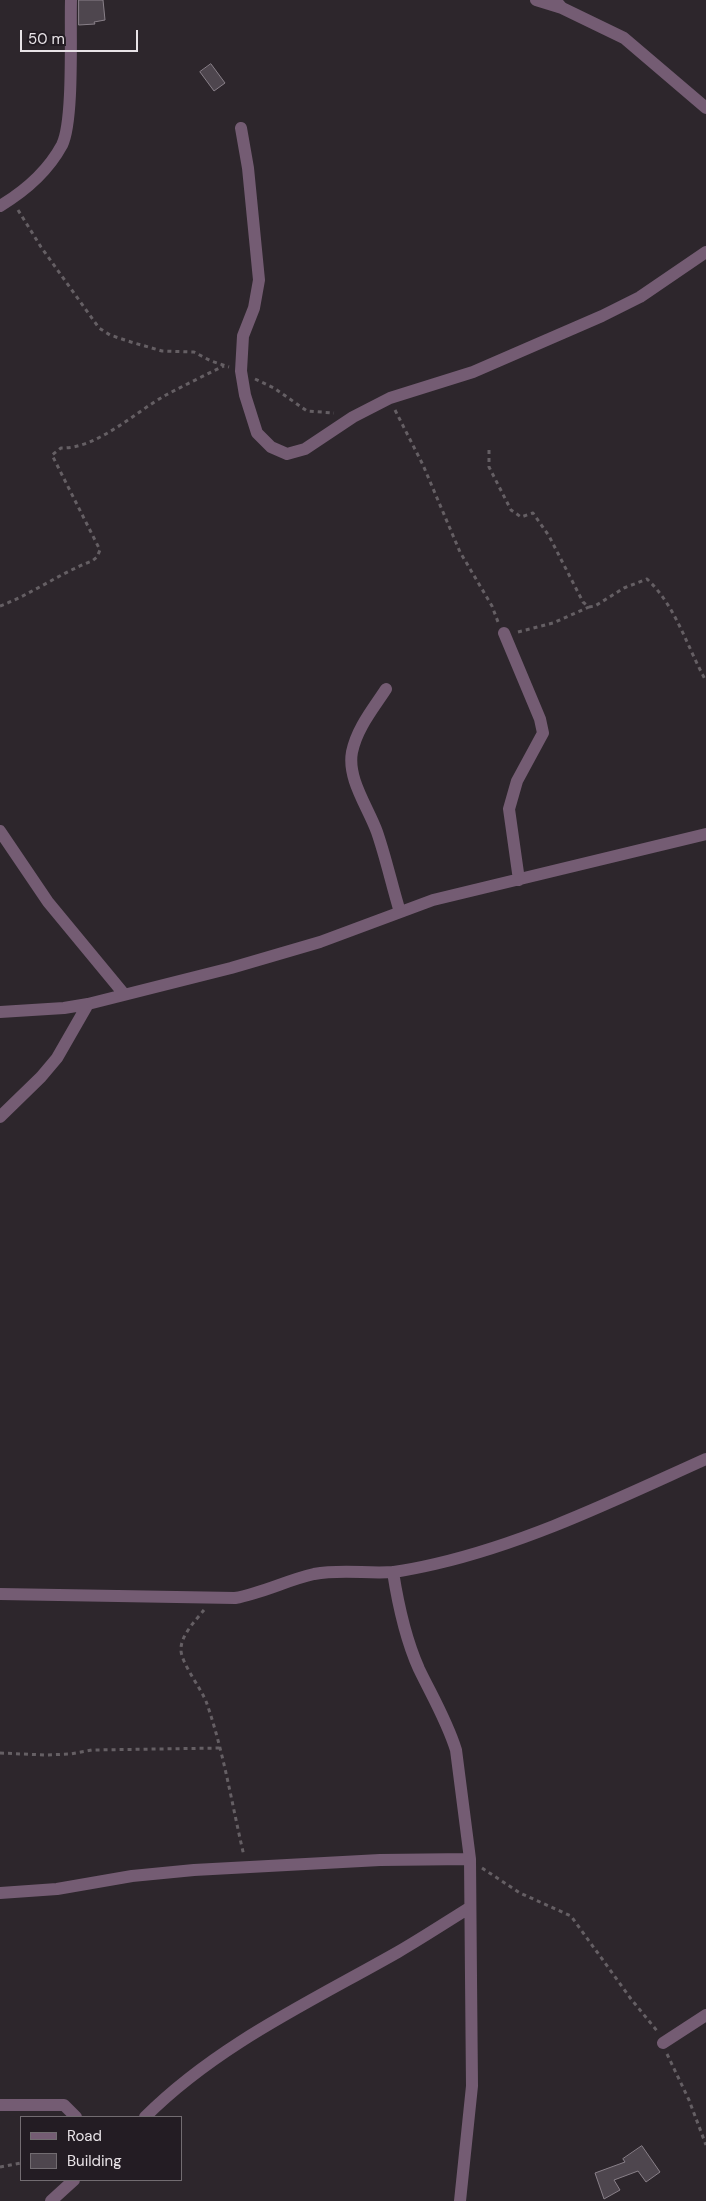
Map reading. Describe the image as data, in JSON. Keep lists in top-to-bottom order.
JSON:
{
  "legend": ["Road", "Building"],
  "scale_bar": "50 m"
}
